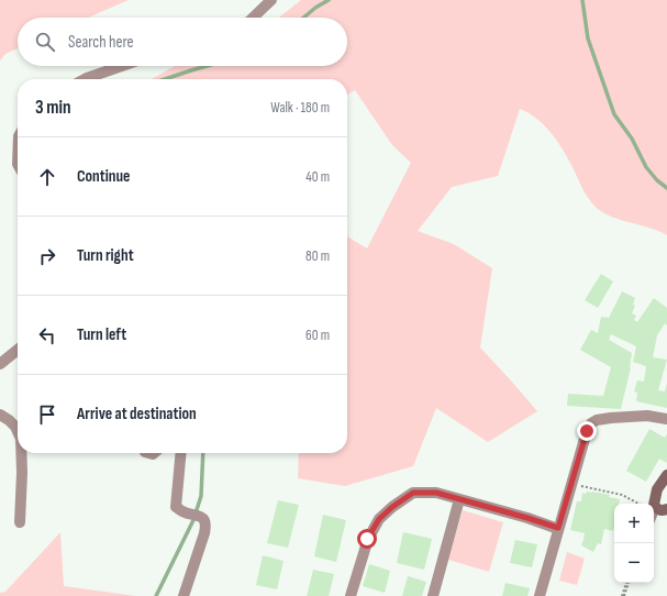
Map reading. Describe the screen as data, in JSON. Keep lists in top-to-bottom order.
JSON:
{
  "page": {
    "search": "Search here",
    "heading": ["3 min", "Walk · 180 m"],
    "list": [
      ["Continue", "40 m"],
      ["Turn right", "80 m"],
      ["Turn left", "60 m"],
      "Arrive at destination"
    ],
    "map_buttons": ["+", "−"]
  }
}
